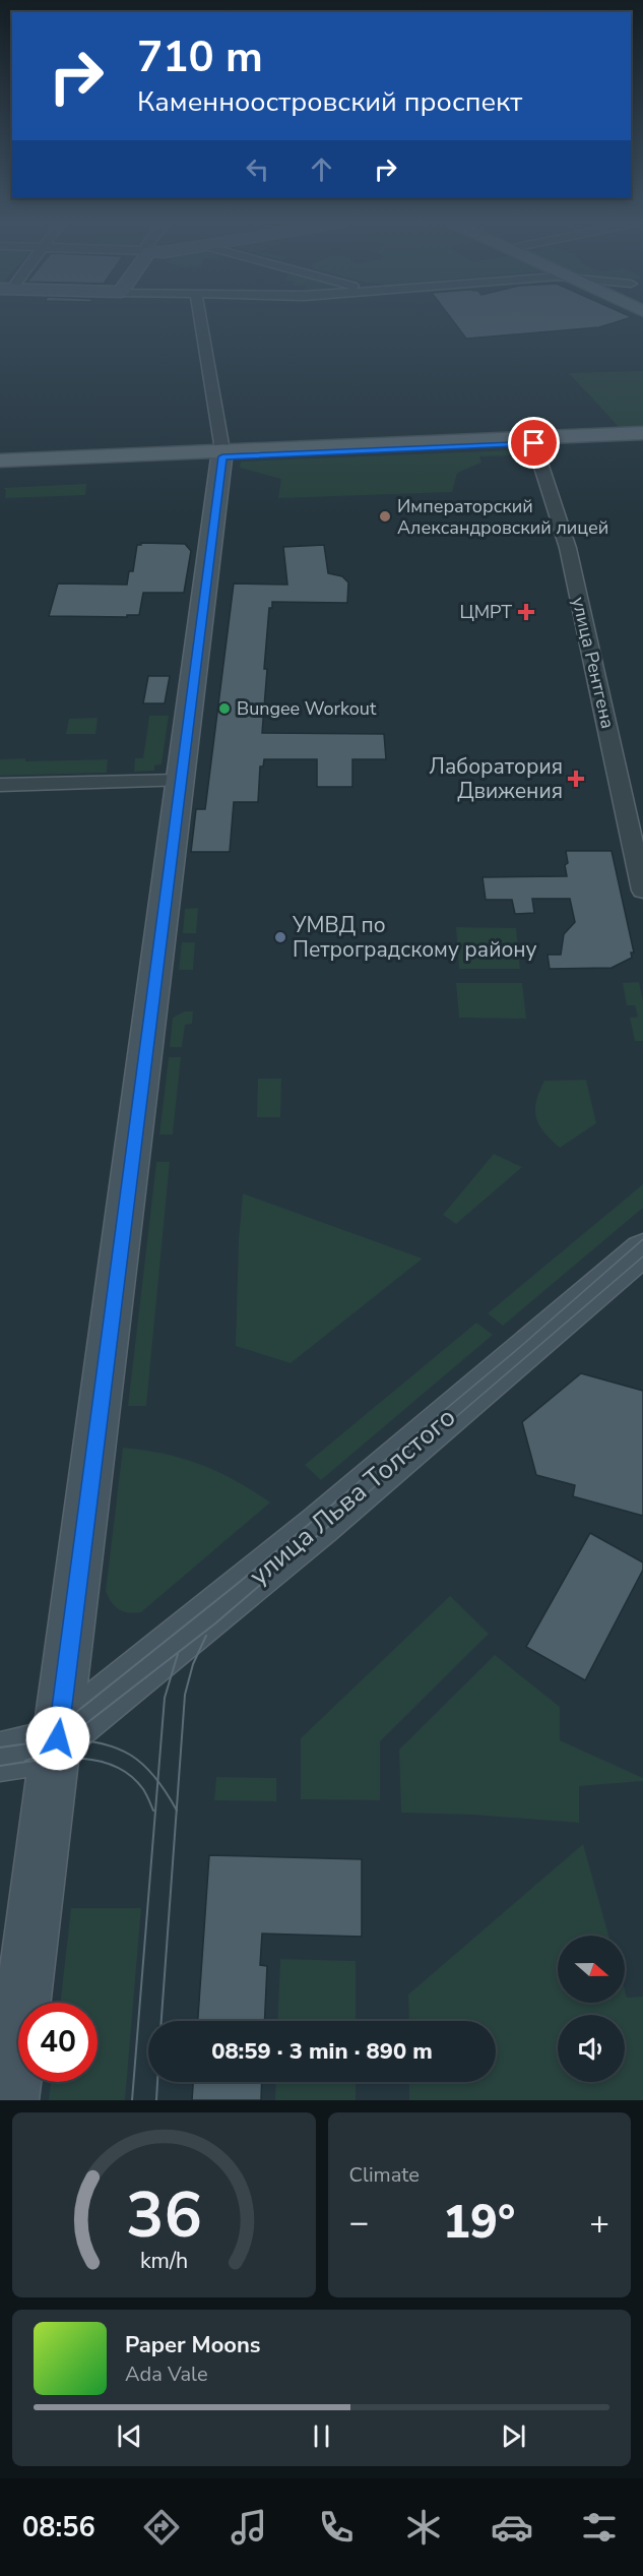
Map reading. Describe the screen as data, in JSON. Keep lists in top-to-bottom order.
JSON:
{
  "streets": {
    "street": ["улица Рентгена", "улица Льва Толстого"]
  },
  "places": {
    "other": ["Императорский Александровский лицей", "Bungee Workout", "УМВД по Петроградскому району"],
    "health": ["ЦМРТ", "Лаборатория Движения"]
  },
  "north": "right",
  "page": {
    "turn": ["710 m", "Каменноостровский проспект"],
    "limit": "40",
    "trip": "08:59 · 3 min · 890 m",
    "tile": "Climate",
    "heat": ["−", "19°", "+"],
    "song": ["Paper Moons", "Ada Vale"],
    "tabs": "08:56",
    "gauge": ["36", "km/h"]
  }
}
